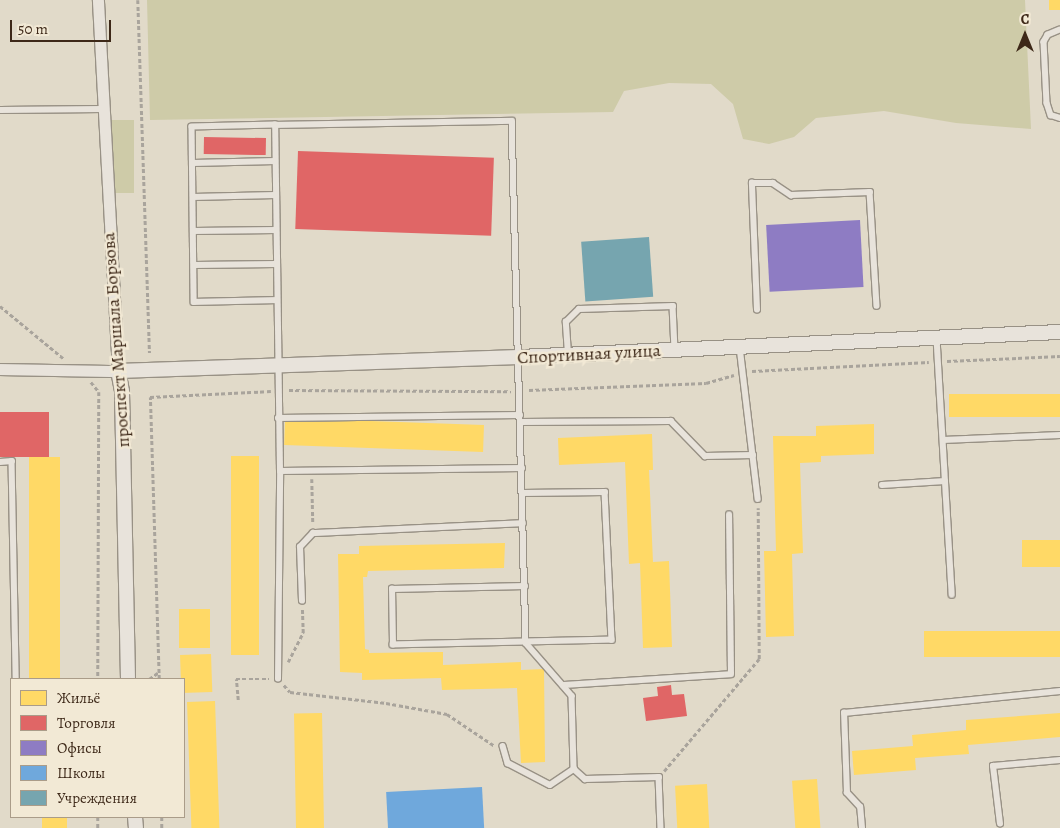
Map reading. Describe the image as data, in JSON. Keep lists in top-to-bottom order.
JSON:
{
  "streets": {
    "street": ["проспект Маршала Борзова", "Спортивная улица"]
  },
  "crossings": [
    ["проспект Маршала Борзова", "Спортивная улица"]
  ],
  "legend": [
    "Жильё",
    "Торговля",
    "Офисы",
    "Школы",
    "Учреждения"
  ],
  "scale_bar": "50 m",
  "north": "top"
}
